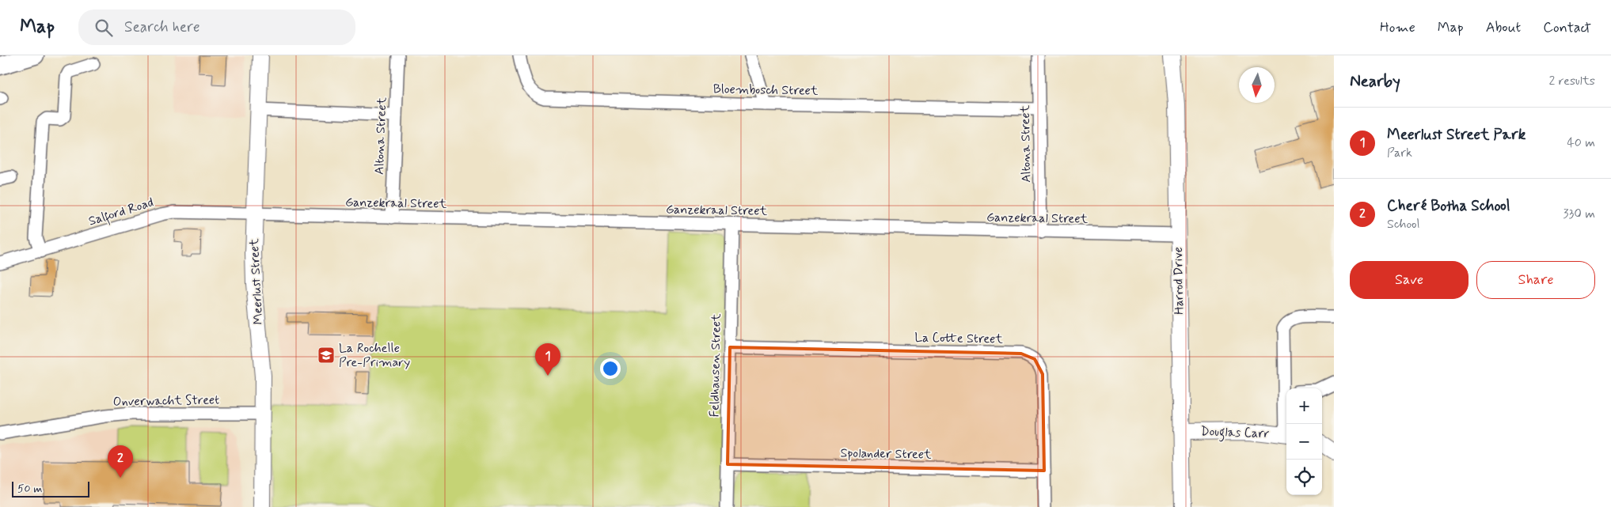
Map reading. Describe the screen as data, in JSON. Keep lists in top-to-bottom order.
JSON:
{
  "streets": {
    "street": [
      "Bloembosch Street",
      "Altona Street",
      "Ganzekraal Street",
      "Salford Road",
      "Harrod Drive",
      "Meerlust Street",
      "La Cotte Street",
      "Feldhausen Street",
      "Onverwacht Street",
      "Douglas Carr",
      "Spolander Street"
    ]
  },
  "crossings": [
    ["Bloembosch Street", "Altona Street"],
    ["Altona Street", "Ganzekraal Street"],
    ["Ganzekraal Street", "Salford Road"],
    ["Ganzekraal Street", "Harrod Drive"],
    ["Ganzekraal Street", "Meerlust Street"],
    ["Ganzekraal Street", "Feldhausen Street"],
    ["Salford Road", "Meerlust Street"],
    ["Harrod Drive", "Douglas Carr"],
    ["Meerlust Street", "Onverwacht Street"],
    ["La Cotte Street", "Feldhausen Street"],
    ["La Cotte Street", "Spolander Street"],
    ["Feldhausen Street", "Spolander Street"]
  ],
  "places": {
    "school or university": ["La Rochelle Pre-Primary"]
  },
  "scale_bar": "50 m",
  "north": "bottom",
  "page": {
    "header": "Map",
    "search": "Search here",
    "nav": [
      "Home",
      "Map",
      "About",
      "Contact"
    ],
    "heading": ["Nearby", "2 results"],
    "list": [
      {
        "mark": "1",
        "name": "Meerlust Street Park",
        "note": "Park",
        "value": "40 m"
      },
      {
        "mark": "2",
        "name": "Cheré Botha School",
        "note": "School",
        "value": "330 m"
      }
    ],
    "buttons": ["Save", "Share"],
    "pins": ["1", "2"],
    "map_buttons": ["+", "−"],
    "scale": "50 m"
  }
}
